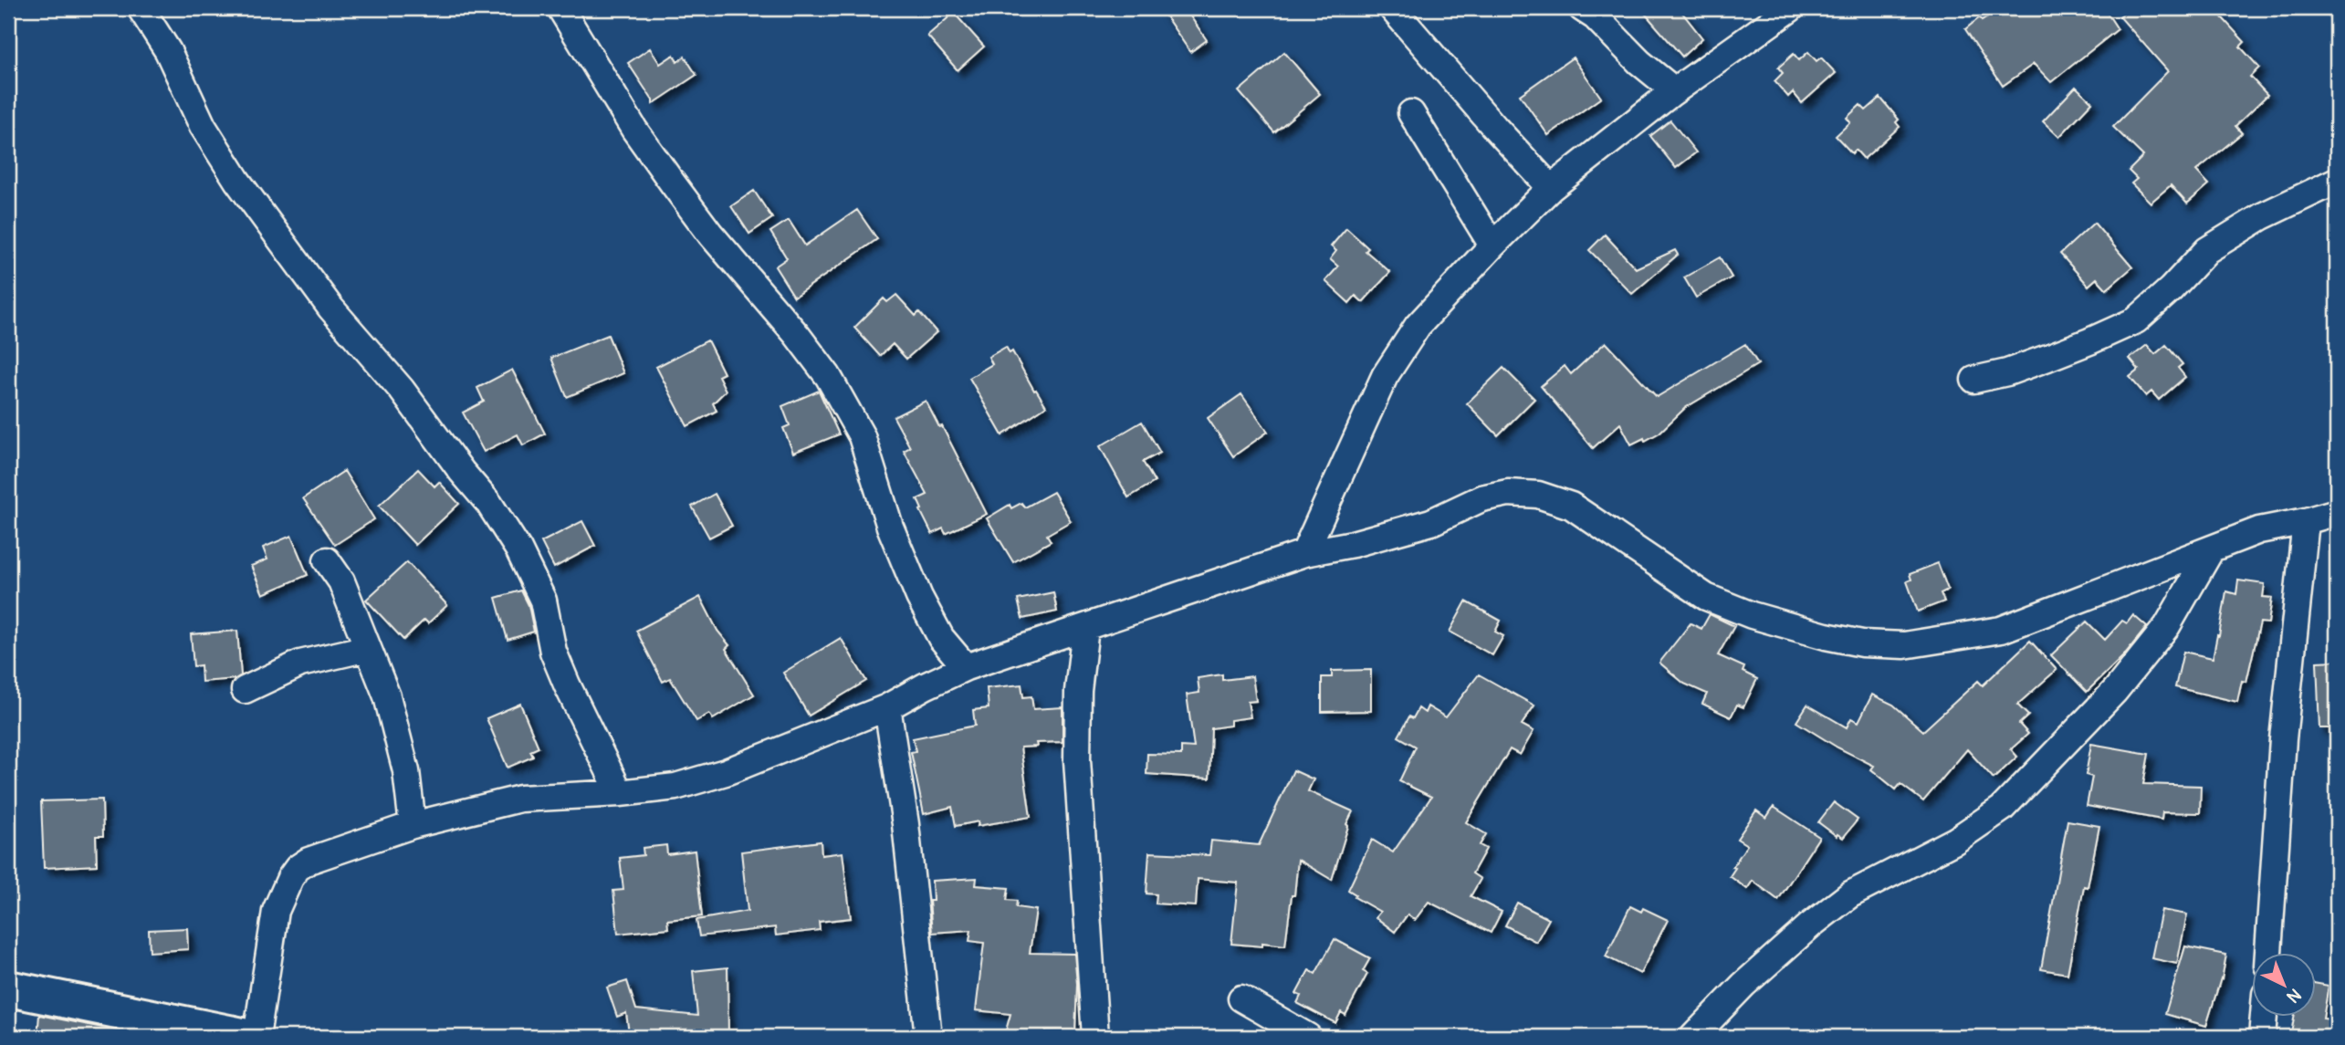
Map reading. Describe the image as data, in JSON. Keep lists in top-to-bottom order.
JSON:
{
  "north": "bottom right"
}
